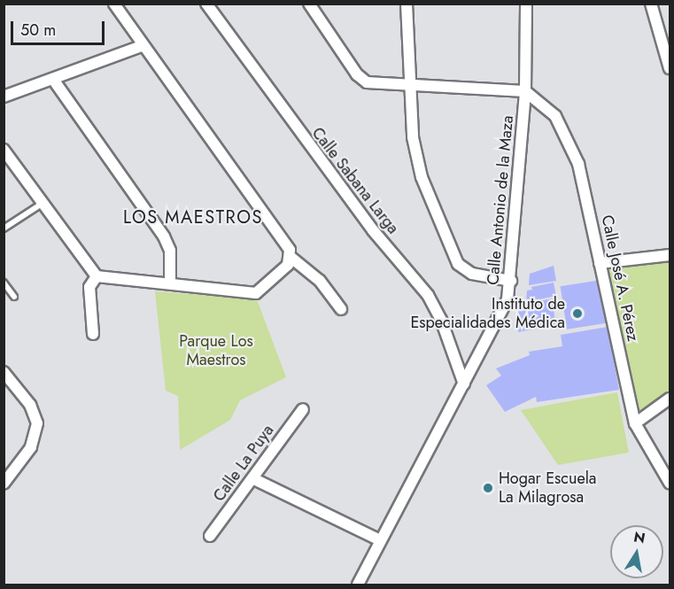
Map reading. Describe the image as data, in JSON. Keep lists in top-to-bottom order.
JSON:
{
  "streets": {
    "street": [
      "Calle Sabana Larga",
      "Calle Antonio de la Maza",
      "Calle José A. Pérez",
      "Calle La Puya"
    ]
  },
  "crossings": [
    ["Calle Sabana Larga", "Calle Antonio de la Maza"],
    ["Calle Antonio de la Maza", "Calle José A. Pérez"]
  ],
  "districts": ["LOS MAESTROS"],
  "parks": ["Parque Los Maestros"],
  "places": ["Instituto de Especialidades Médica", "Hogar Escuela La Milagrosa"],
  "scale_bar": "50 m",
  "north": "top"
}
